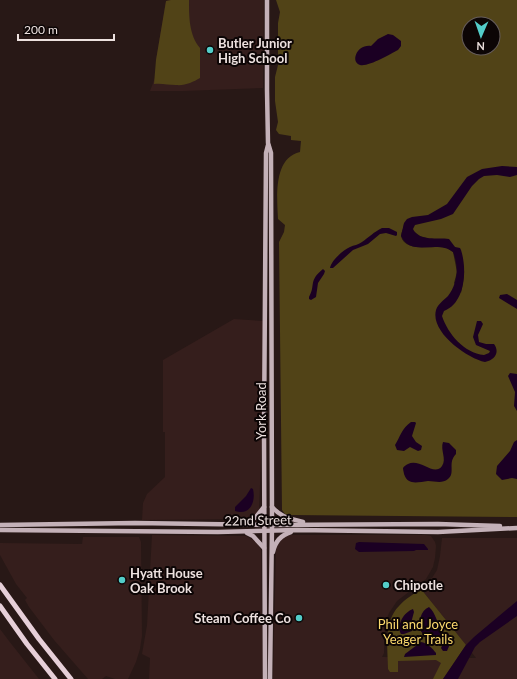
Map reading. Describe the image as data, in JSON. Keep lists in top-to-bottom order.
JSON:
{
  "streets": {
    "main road": ["York Road", "22nd Street"]
  },
  "crossings": [
    ["York Road", "22nd Street"]
  ],
  "parks": ["Phil and Joyce Yeager Trails"],
  "places": [
    "Butler Junior High School",
    "Hyatt House Oak Brook",
    "Chipotle",
    "Steam Coffee Co"
  ],
  "scale_bar": "200 m",
  "north": "bottom"
}
